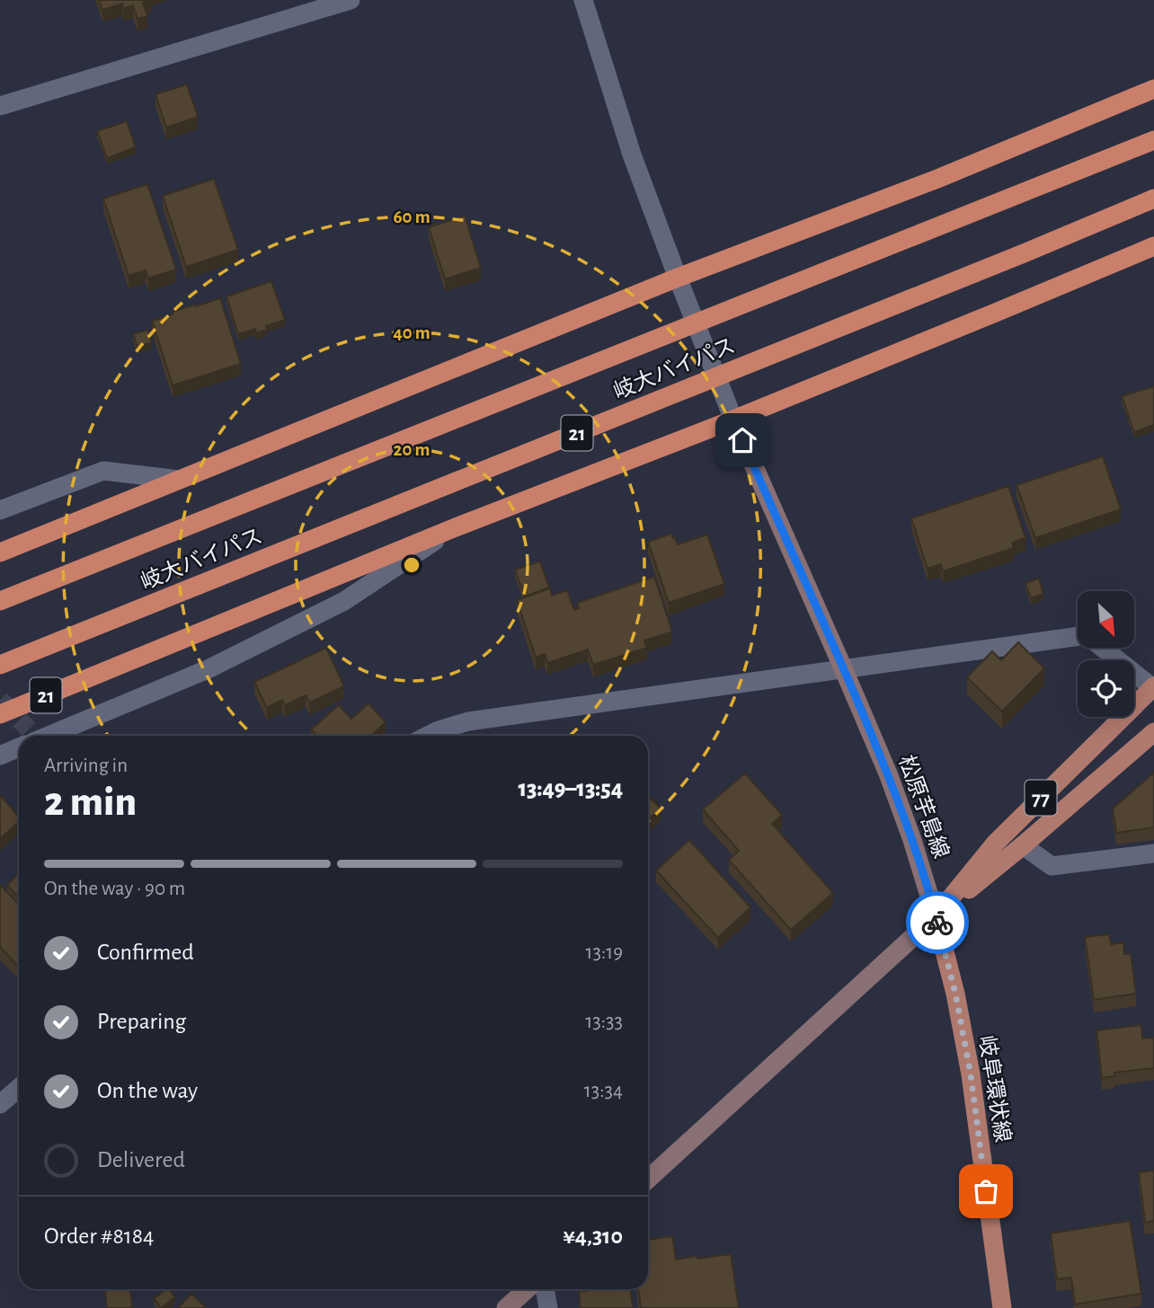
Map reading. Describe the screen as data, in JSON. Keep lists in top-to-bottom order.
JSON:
{
  "streets": {
    "highway": ["岐大バイパス", "21"],
    "main road": ["77", "松原芋島線", "岐阜環状線"]
  },
  "crossings": [
    ["21", "松原芋島線"],
    ["77", "松原芋島線"],
    ["77", "岐阜環状線"],
    ["松原芋島線", "岐阜環状線"]
  ],
  "north": "bottom right",
  "page": {
    "heading": ["2 min", "Arriving in", "13:49–13:54"],
    "panel": ["Order #8184", "¥4,310"],
    "bar": "On the way · 90 m",
    "list": [
      ["Confirmed", "13:19"],
      ["Preparing", "13:33"],
      ["On the way", "13:34"],
      "Delivered"
    ]
  },
  "rings": ["60 m", "40 m", "20 m"]
}
